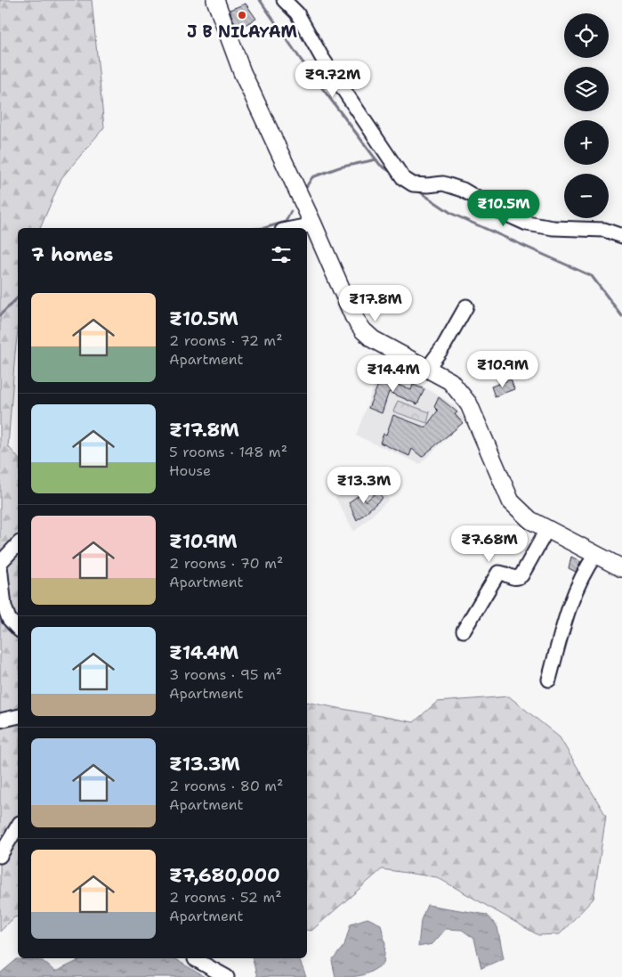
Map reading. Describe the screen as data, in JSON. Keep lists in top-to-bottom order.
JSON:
{
  "places": ["J B NILAYAM"],
  "page": {
    "map_buttons": ["+", "−"],
    "price": [
      "₹9.72M",
      "₹10.5M",
      "₹17.8M",
      "₹10.9M",
      "₹14.4M",
      "₹13.3M",
      "₹7.68M"
    ],
    "heading": "7 homes",
    "list": [
      {
        "name": "₹10.5M",
        "note": "2 rooms · 72 m² · Apartment"
      },
      {
        "name": "₹17.8M",
        "note": "5 rooms · 148 m² · House"
      },
      {
        "name": "₹10.9M",
        "note": "2 rooms · 70 m² · Apartment"
      },
      {
        "name": "₹14.4M",
        "note": "3 rooms · 95 m² · Apartment"
      },
      {
        "name": "₹13.3M",
        "note": "2 rooms · 80 m² · Apartment"
      },
      {
        "name": "₹7,680,000",
        "note": "2 rooms · 52 m² · Apartment"
      }
    ]
  }
}
